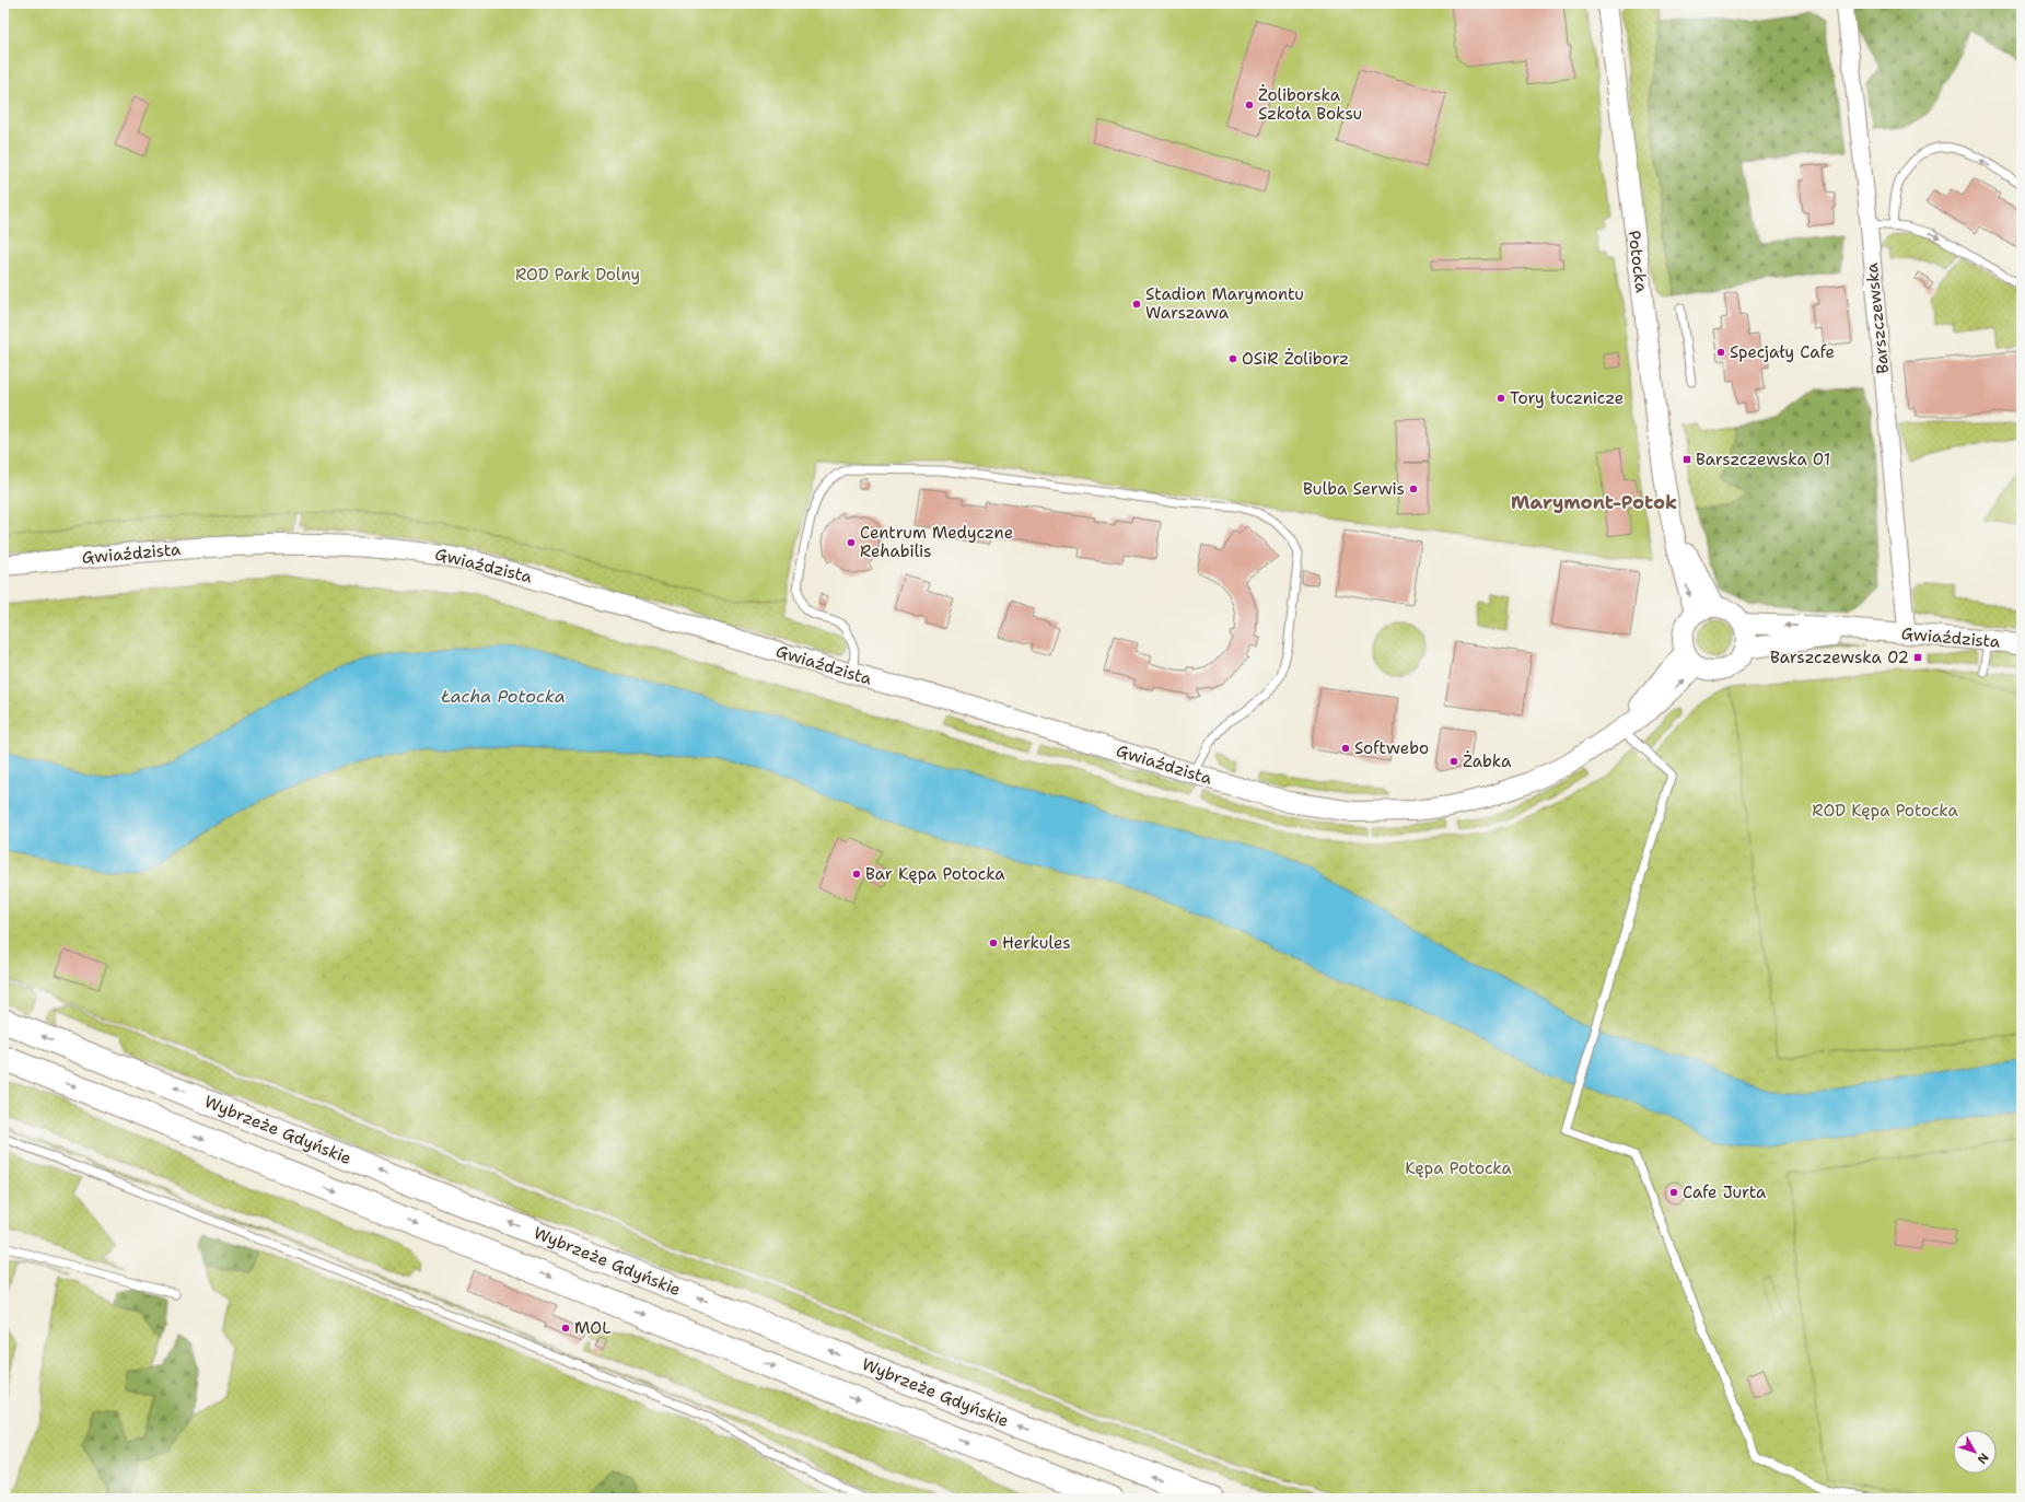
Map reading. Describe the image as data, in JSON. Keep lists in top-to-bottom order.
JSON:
{
  "streets": {
    "main road": ["Wybrzeże Gdyńskie"],
    "street": ["Potocka", "Barszczewska", "Gwiaździsta"]
  },
  "crossings": [
    ["Potocka", "Gwiaździsta"],
    ["Barszczewska", "Gwiaździsta"]
  ],
  "districts": ["Marymont-Potok"],
  "water": ["Łacha Potocka"],
  "parks": ["ROD Park Dolny", "ROD Kępa Potocka", "Kępa Potocka"],
  "places": {
    "other": [
      "Żoliborska Szkoła Boksu",
      "Stadion Marymontu Warszawa",
      "Specjały Cafe",
      "OSiR Żoliborz",
      "Tory łucznicze",
      "Bulba Serwis",
      "Centrum Medyczne Rehabilis",
      "Softwebo",
      "Żabka",
      "Bar Kępa Potocka",
      "Herkules",
      "Cafe Jurta",
      "MOL"
    ],
    "transit": ["Barszczewska 01", "Barszczewska 02"]
  },
  "north": "bottom right"
}
